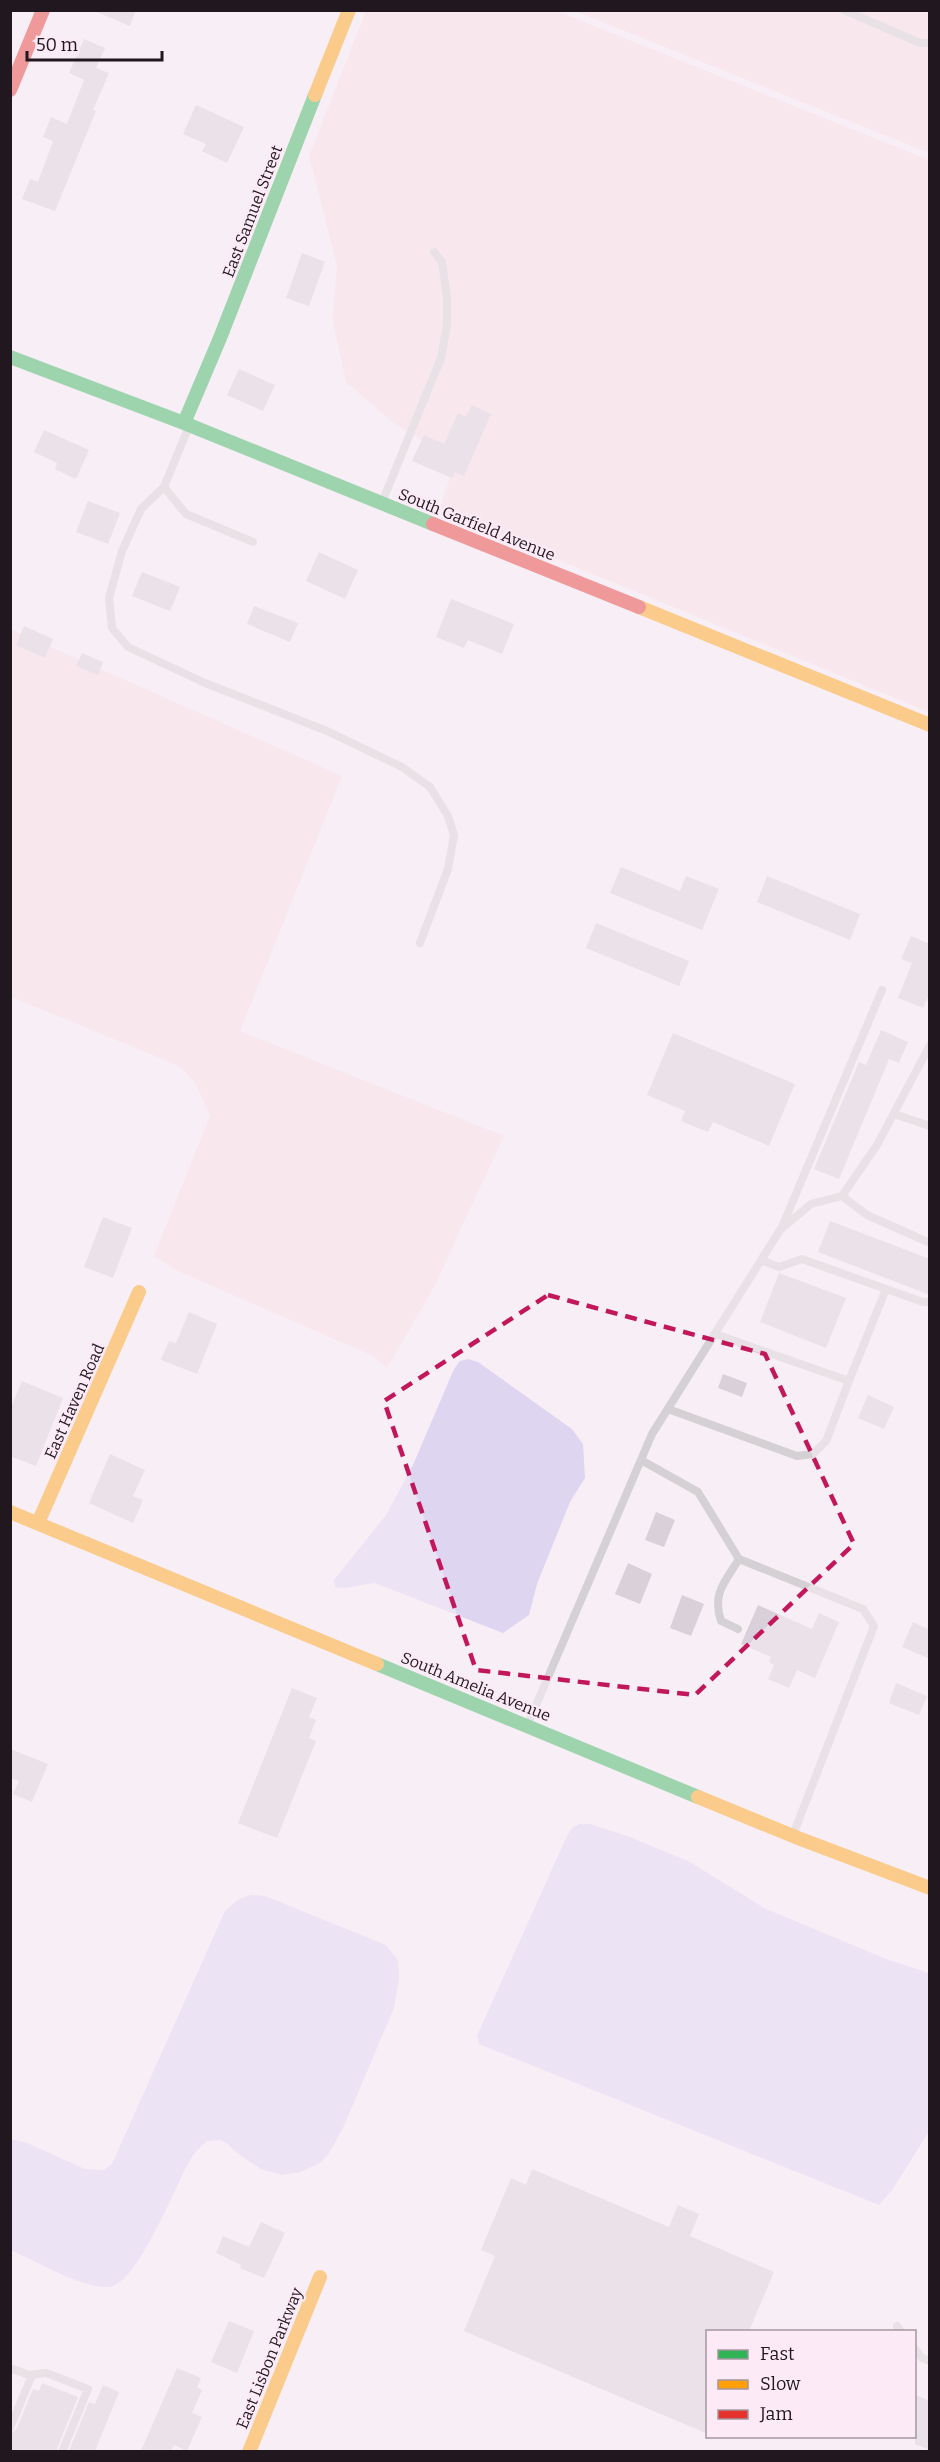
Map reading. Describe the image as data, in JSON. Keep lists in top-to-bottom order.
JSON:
{
  "streets": {
    "street": [
      "East Samuel Street",
      "South Garfield Avenue",
      "East Haven Road",
      "South Amelia Avenue",
      "East Lisbon Parkway"
    ]
  },
  "crossings": [
    ["East Samuel Street", "South Garfield Avenue"],
    ["East Haven Road", "South Amelia Avenue"]
  ],
  "legend": ["Fast", "Slow", "Jam"],
  "scale_bar": "50 m"
}
